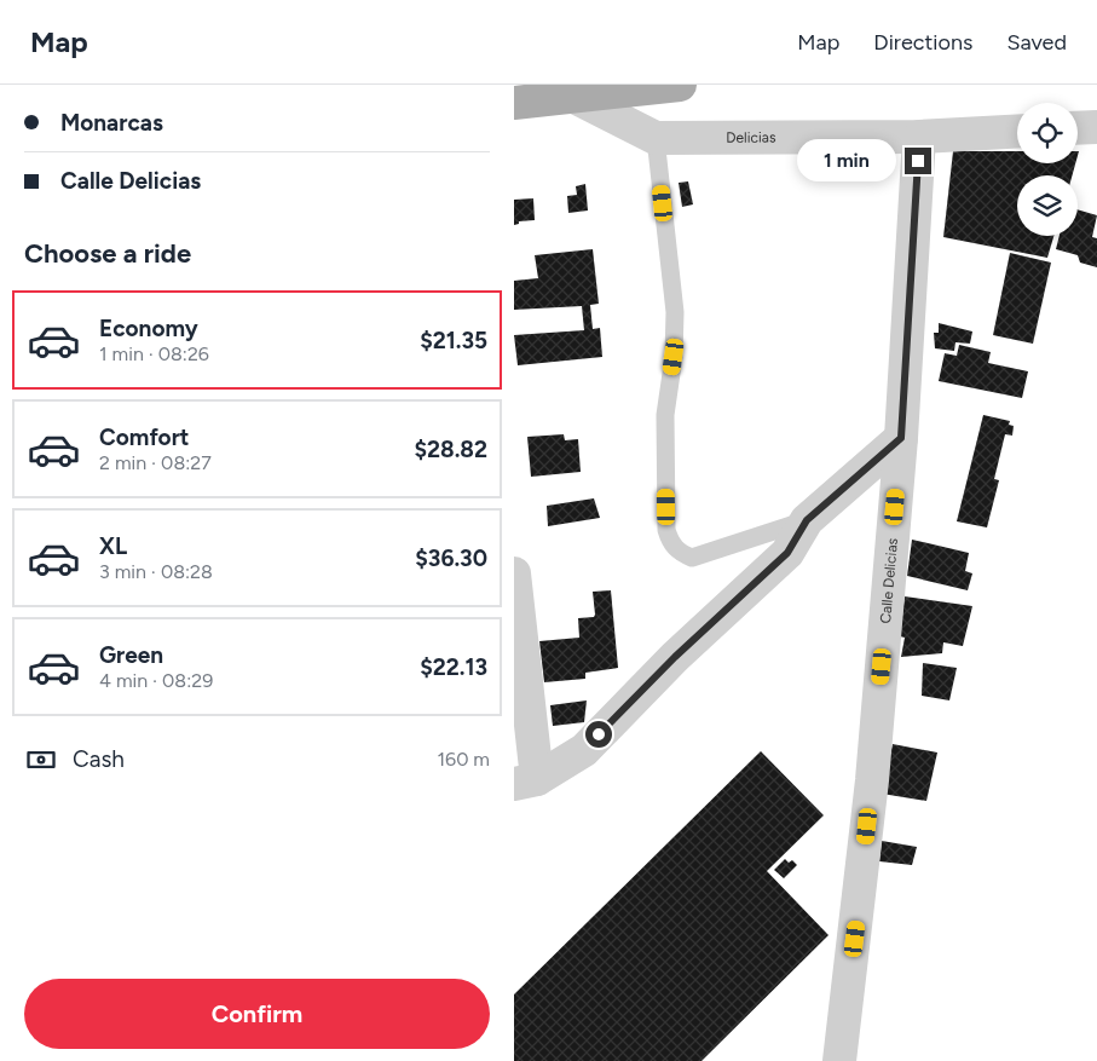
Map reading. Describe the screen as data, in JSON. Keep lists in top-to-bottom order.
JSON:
{
  "streets": {
    "street": ["Delicias", "Calle Delicias"]
  },
  "crossings": [
    ["Delicias", "Calle Delicias"]
  ],
  "page": {
    "header": "Map",
    "nav": ["Map", "Directions", "Saved"],
    "banner": ["Monarcas", "Calle Delicias"],
    "bubble": "1 min",
    "heading": "Choose a ride",
    "list": [
      {
        "name": "Economy",
        "note": "1 min · 08:26",
        "value": "$21.35"
      },
      {
        "name": "Comfort",
        "note": "2 min · 08:27",
        "value": "$28.82"
      },
      {
        "name": "XL",
        "note": "3 min · 08:28",
        "value": "$36.30"
      },
      {
        "name": "Green",
        "note": "4 min · 08:29",
        "value": "$22.13"
      }
    ],
    "pay": ["Cash", "160 m"],
    "buttons": "Confirm"
  }
}
